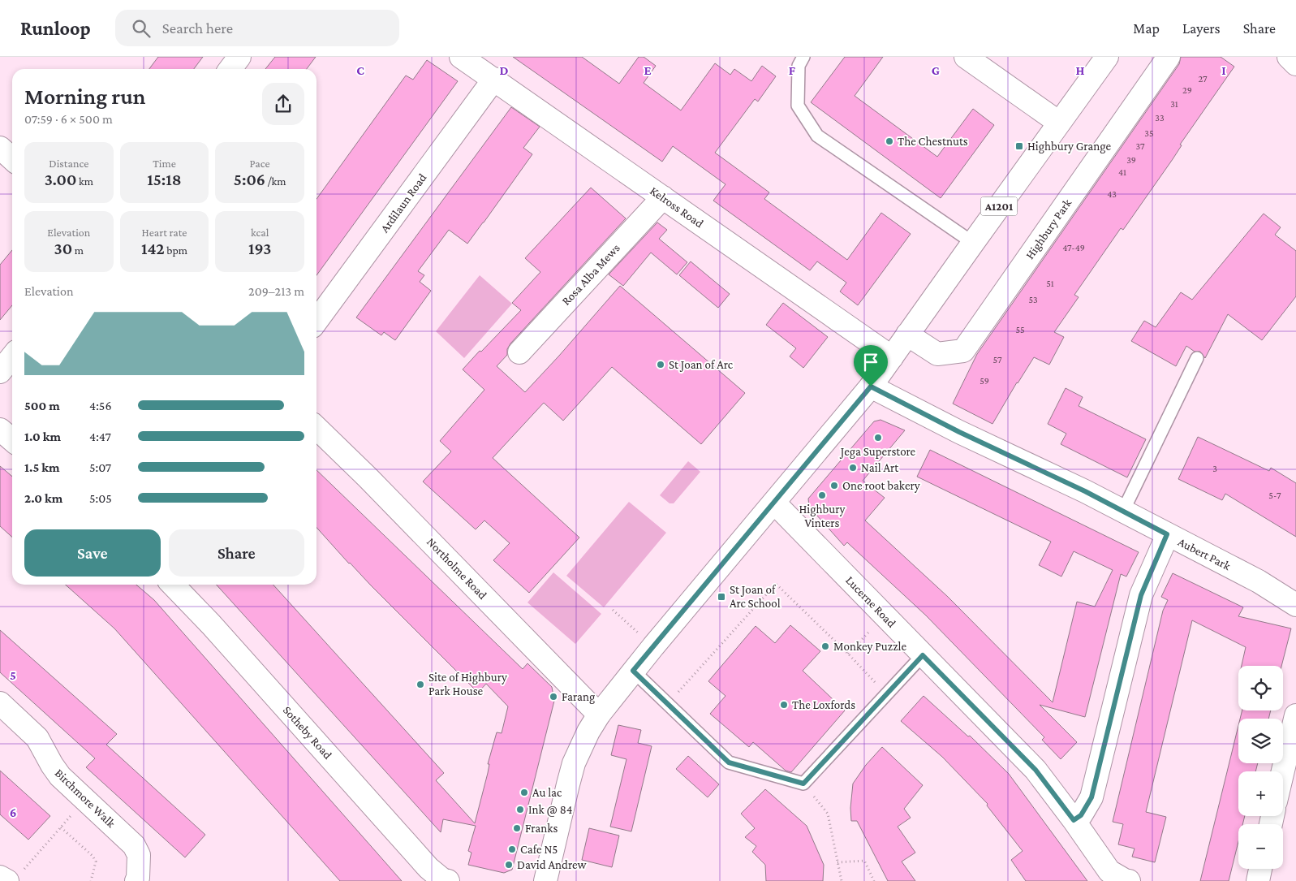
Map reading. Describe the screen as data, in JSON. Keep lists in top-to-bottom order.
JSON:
{
  "streets": {
    "street": [
      "Ardilaun Road",
      "A1201",
      "Kelross Road",
      "Highbury Park",
      "Rosa Alba Mews",
      "Aubert Park",
      "Northolme Road",
      "Lucerne Road",
      "Sotheby Road",
      "Birchmore Walk"
    ]
  },
  "crossings": [
    ["Ardilaun Road", "Kelross Road"],
    ["A1201", "Kelross Road"],
    ["A1201", "Highbury Park"],
    ["A1201", "Aubert Park"],
    ["A1201", "Northolme Road"],
    ["A1201", "Lucerne Road"],
    ["Kelross Road", "Rosa Alba Mews"]
  ],
  "places": {
    "other": [
      "The Chestnuts",
      "St Joan of Arc",
      "Jega Superstore",
      "Nail Art",
      "One root bakery",
      "Highbury Vinters",
      "Monkey Puzzle",
      "Site of Highbury Park House",
      "Farang",
      "The Loxfords",
      "Au lac",
      "Ink @ 84",
      "Franks",
      "Cafe N5",
      "David Andrew"
    ],
    "transit": ["Highbury Grange", "St Joan of Arc School"]
  },
  "house_numbers": [
    "27",
    "29",
    "31",
    "33",
    "35",
    "37",
    "39",
    "41",
    "43",
    "47-49",
    "51",
    "53",
    "55",
    "57",
    "59",
    "3",
    "5-7"
  ],
  "page": {
    "header": "Runloop",
    "search": "Search here",
    "nav": ["Map", "Layers", "Share"],
    "heading": ["Morning run", "07:59 · 6 × 500 m"],
    "stats": [
      ["Distance", "3.00 km"],
      ["Time", "15:18"],
      ["Pace", "5:06 /km"],
      ["Elevation", "30 m"],
      ["Heart rate", "142 bpm"],
      ["kcal", "193"]
    ],
    "chart": ["Elevation", "209–213 m"],
    "list": [
      {
        "name": "500 m",
        "note": "4:56"
      },
      {
        "name": "1.0 km",
        "note": "4:47"
      },
      {
        "name": "1.5 km",
        "note": "5:07"
      },
      {
        "name": "2.0 km",
        "note": "5:05"
      }
    ],
    "buttons": ["Save", "Share"],
    "map_buttons": ["+", "−"]
  },
  "grid": {
    "columns": [
      "C",
      "D",
      "E",
      "F",
      "G",
      "H",
      "I"
    ],
    "rows": ["5", "6"]
  }
}
